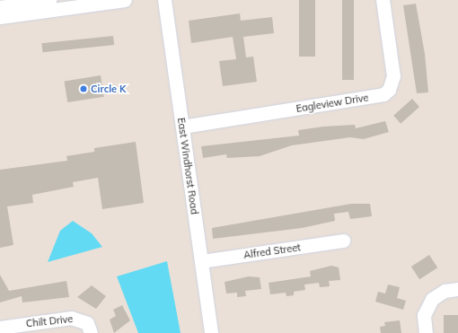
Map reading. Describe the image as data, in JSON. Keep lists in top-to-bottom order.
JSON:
{
  "streets": {
    "street": [
      "Eagleview Drive",
      "East Windhorst Road",
      "Alfred Street",
      "Chilt Drive"
    ]
  },
  "crossings": [
    ["Eagleview Drive", "East Windhorst Road"],
    ["East Windhorst Road", "Alfred Street"]
  ],
  "places": ["Circle K"]
}
